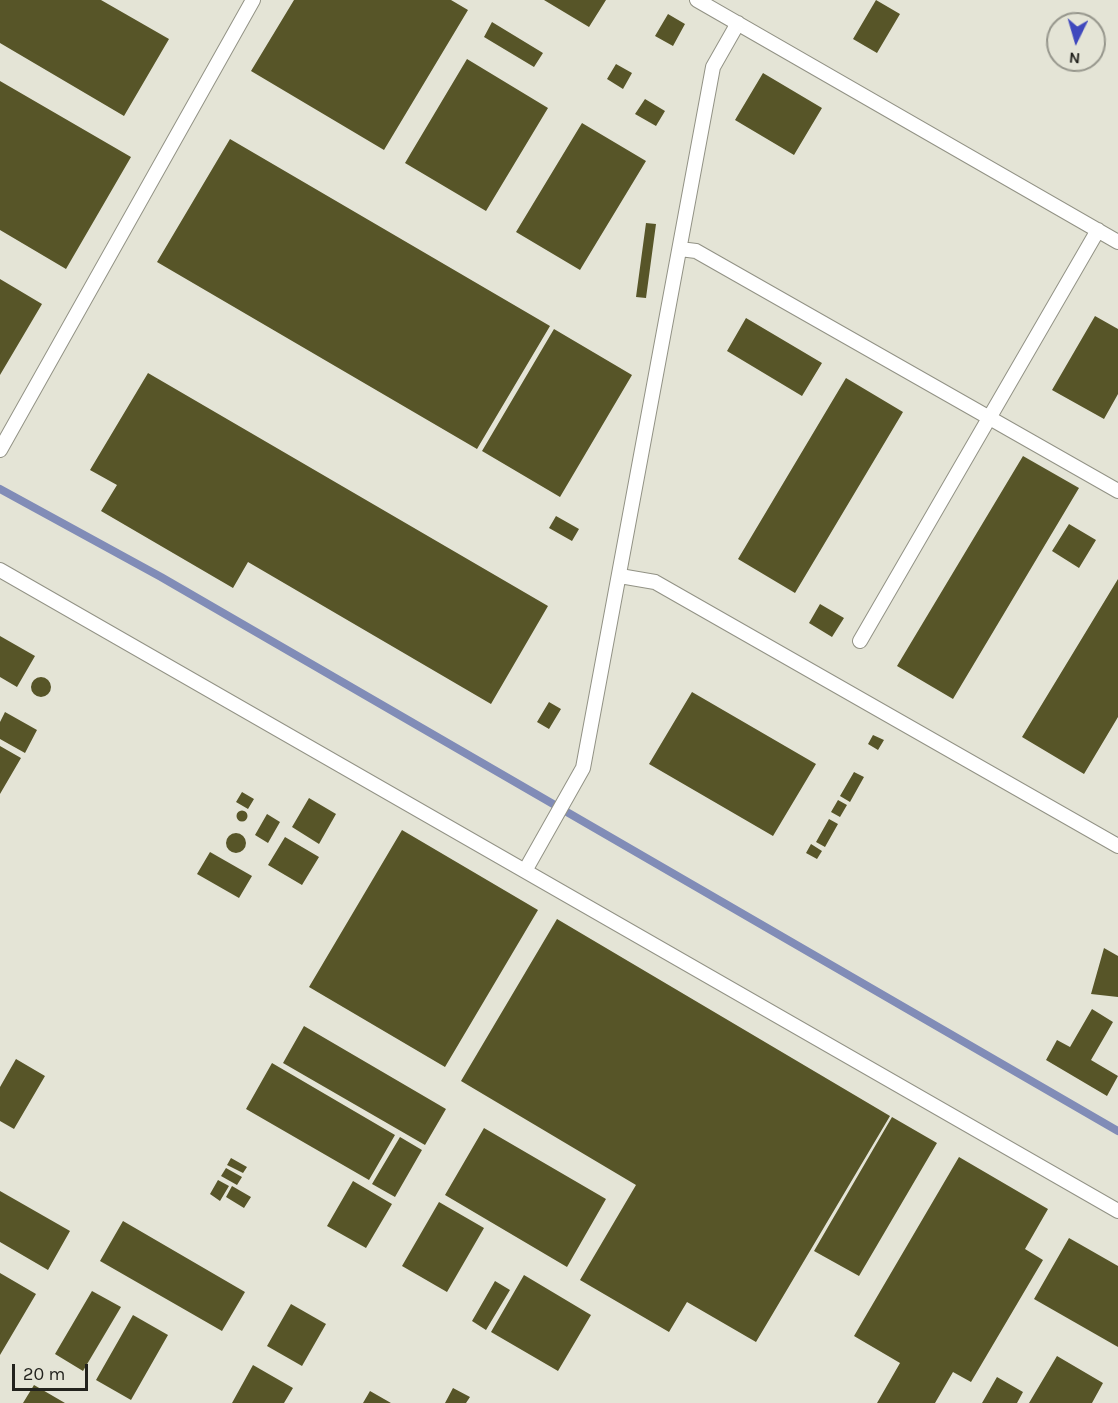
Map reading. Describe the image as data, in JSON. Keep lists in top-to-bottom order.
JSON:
{
  "scale_bar": "20 m",
  "north": "bottom"
}
